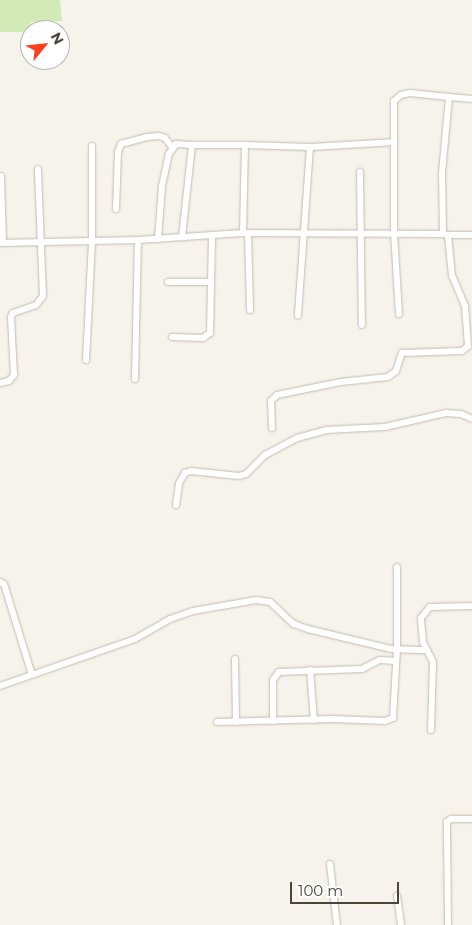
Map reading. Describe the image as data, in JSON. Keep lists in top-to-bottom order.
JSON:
{
  "scale_bar": "100 m",
  "north": "top right"
}
